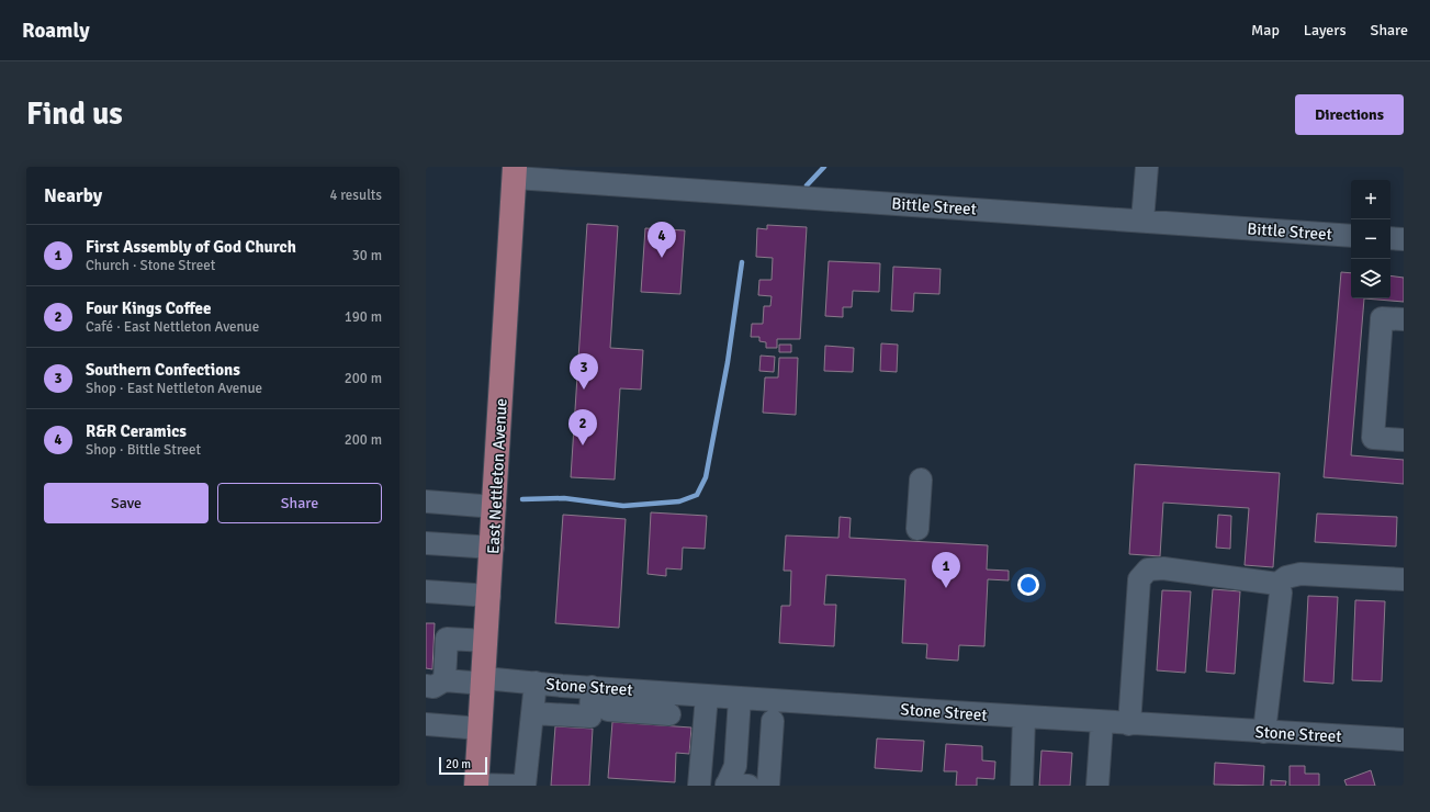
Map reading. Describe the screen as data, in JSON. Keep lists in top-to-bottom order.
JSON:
{
  "streets": {
    "main road": ["East Nettleton Avenue"],
    "street": ["Bittle Street", "Stone Street"]
  },
  "crossings": [
    ["Bittle Street", "East Nettleton Avenue"],
    ["East Nettleton Avenue", "Stone Street"]
  ],
  "scale_bar": "20 m",
  "page": {
    "header": "Roamly",
    "nav": ["Map", "Layers", "Share"],
    "buttons": [
      "Directions",
      ["Save", "Share"]
    ],
    "title": "Find us",
    "heading": ["Nearby", "4 results"],
    "map_buttons": ["+", "−"],
    "pins": [
      "4",
      "3",
      "2",
      "1"
    ],
    "list": [
      {
        "mark": "1",
        "name": "First Assembly of God Church",
        "note": "Church · Stone Street",
        "value": "30 m"
      },
      {
        "mark": "2",
        "name": "Four Kings Coffee",
        "note": "Café · East Nettleton Avenue",
        "value": "190 m"
      },
      {
        "mark": "3",
        "name": "Southern Confections",
        "note": "Shop · East Nettleton Avenue",
        "value": "200 m"
      },
      {
        "mark": "4",
        "name": "R&R Ceramics",
        "note": "Shop · Bittle Street",
        "value": "200 m"
      }
    ],
    "scale": "20 m"
  }
}
